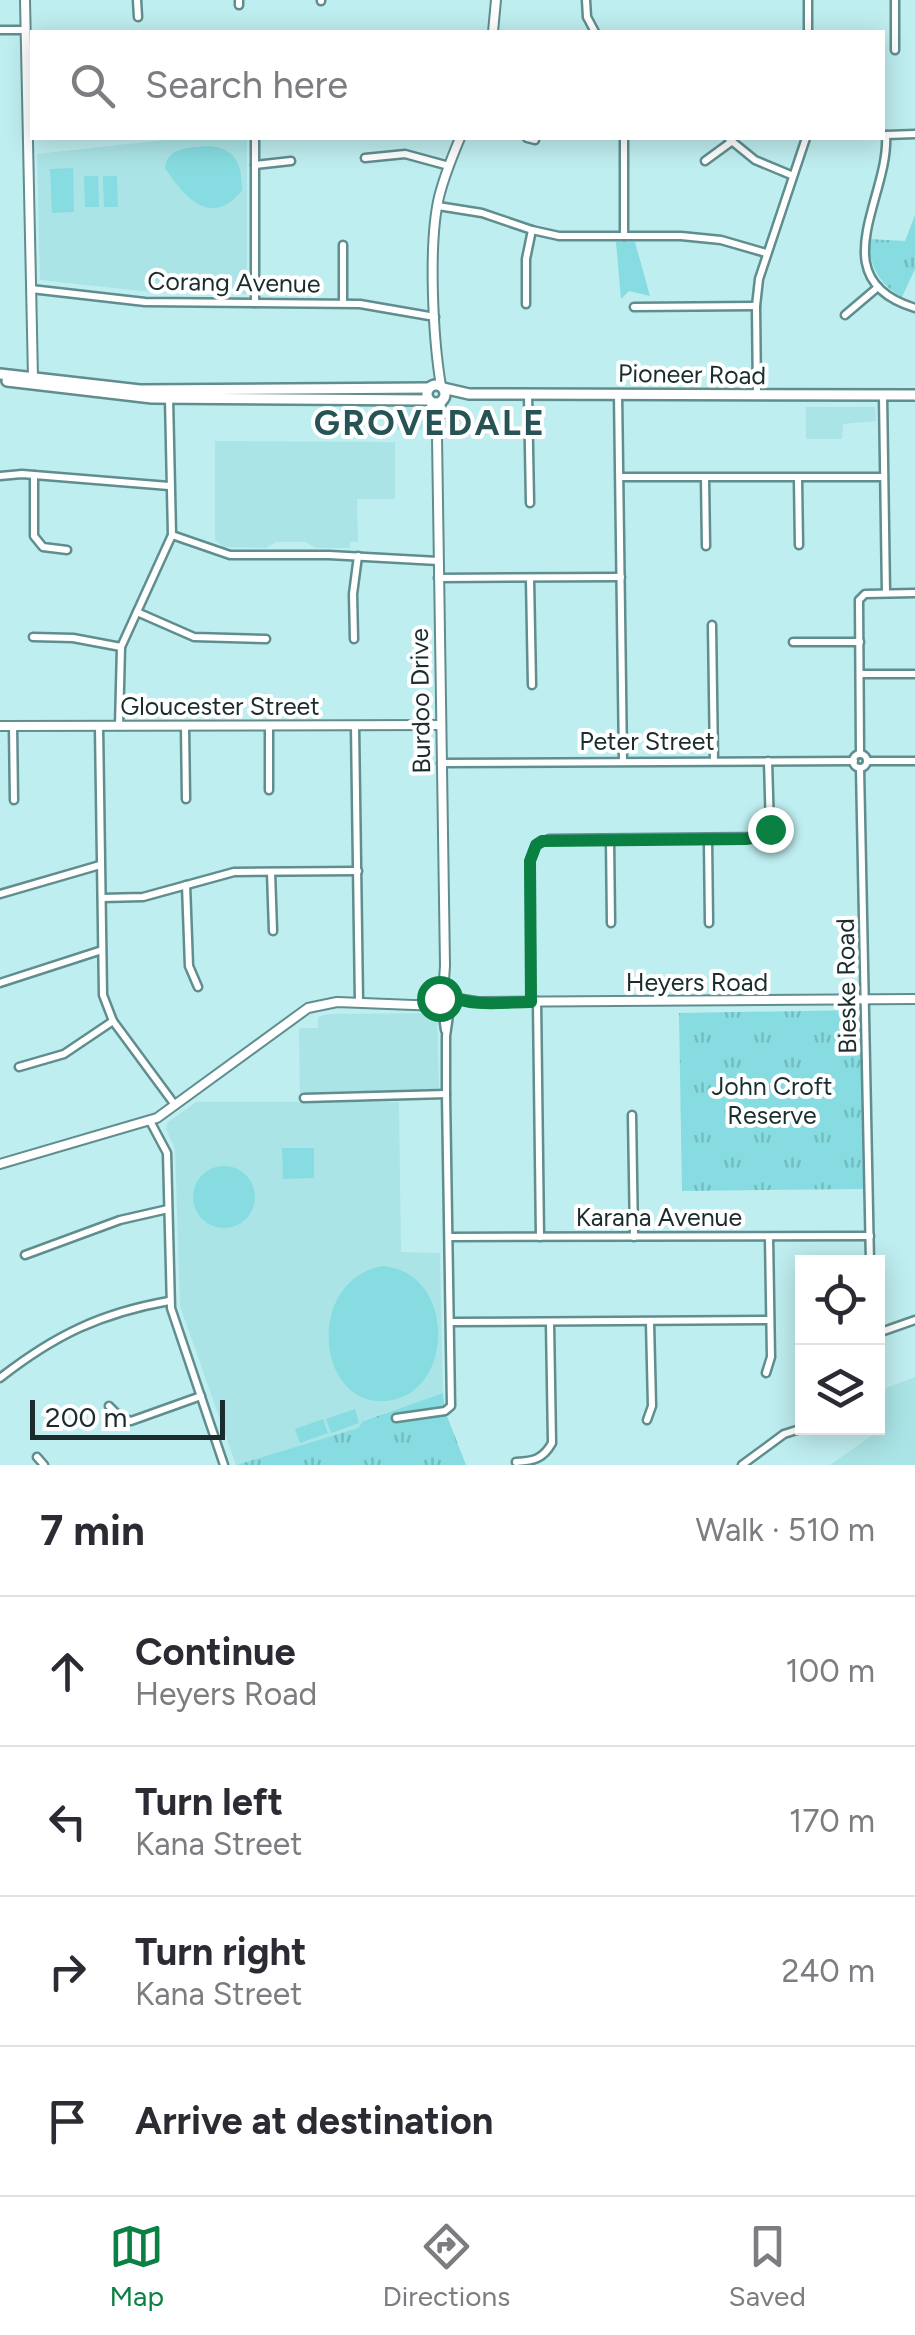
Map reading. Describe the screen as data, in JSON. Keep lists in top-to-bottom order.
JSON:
{
  "streets": {
    "main road": ["Pioneer Road"],
    "street": [
      "Corang Avenue",
      "Burdoo Drive",
      "Gloucester Street",
      "Peter Street",
      "Heyers Road",
      "Bieske Road",
      "Karana Avenue"
    ]
  },
  "crossings": [
    ["Pioneer Road", "Burdoo Drive"],
    ["Burdoo Drive", "Gloucester Street"],
    ["Burdoo Drive", "Peter Street"],
    ["Burdoo Drive", "Heyers Road"],
    ["Burdoo Drive", "Karana Avenue"],
    ["Peter Street", "Bieske Road"],
    ["Heyers Road", "Bieske Road"],
    ["Bieske Road", "Karana Avenue"]
  ],
  "districts": ["GROVEDALE"],
  "parks": ["John Croft Reserve"],
  "scale_bar": "200 m",
  "page": {
    "search": "Search here",
    "scale": "200 m",
    "heading": ["7 min", "Walk · 510 m"],
    "list": [
      ["Continue", "Heyers Road", "100 m"],
      ["Turn left", "Kana Street", "170 m"],
      ["Turn right", "Kana Street", "240 m"],
      "Arrive at destination"
    ],
    "nav": ["Map", "Directions", "Saved"]
  }
}
